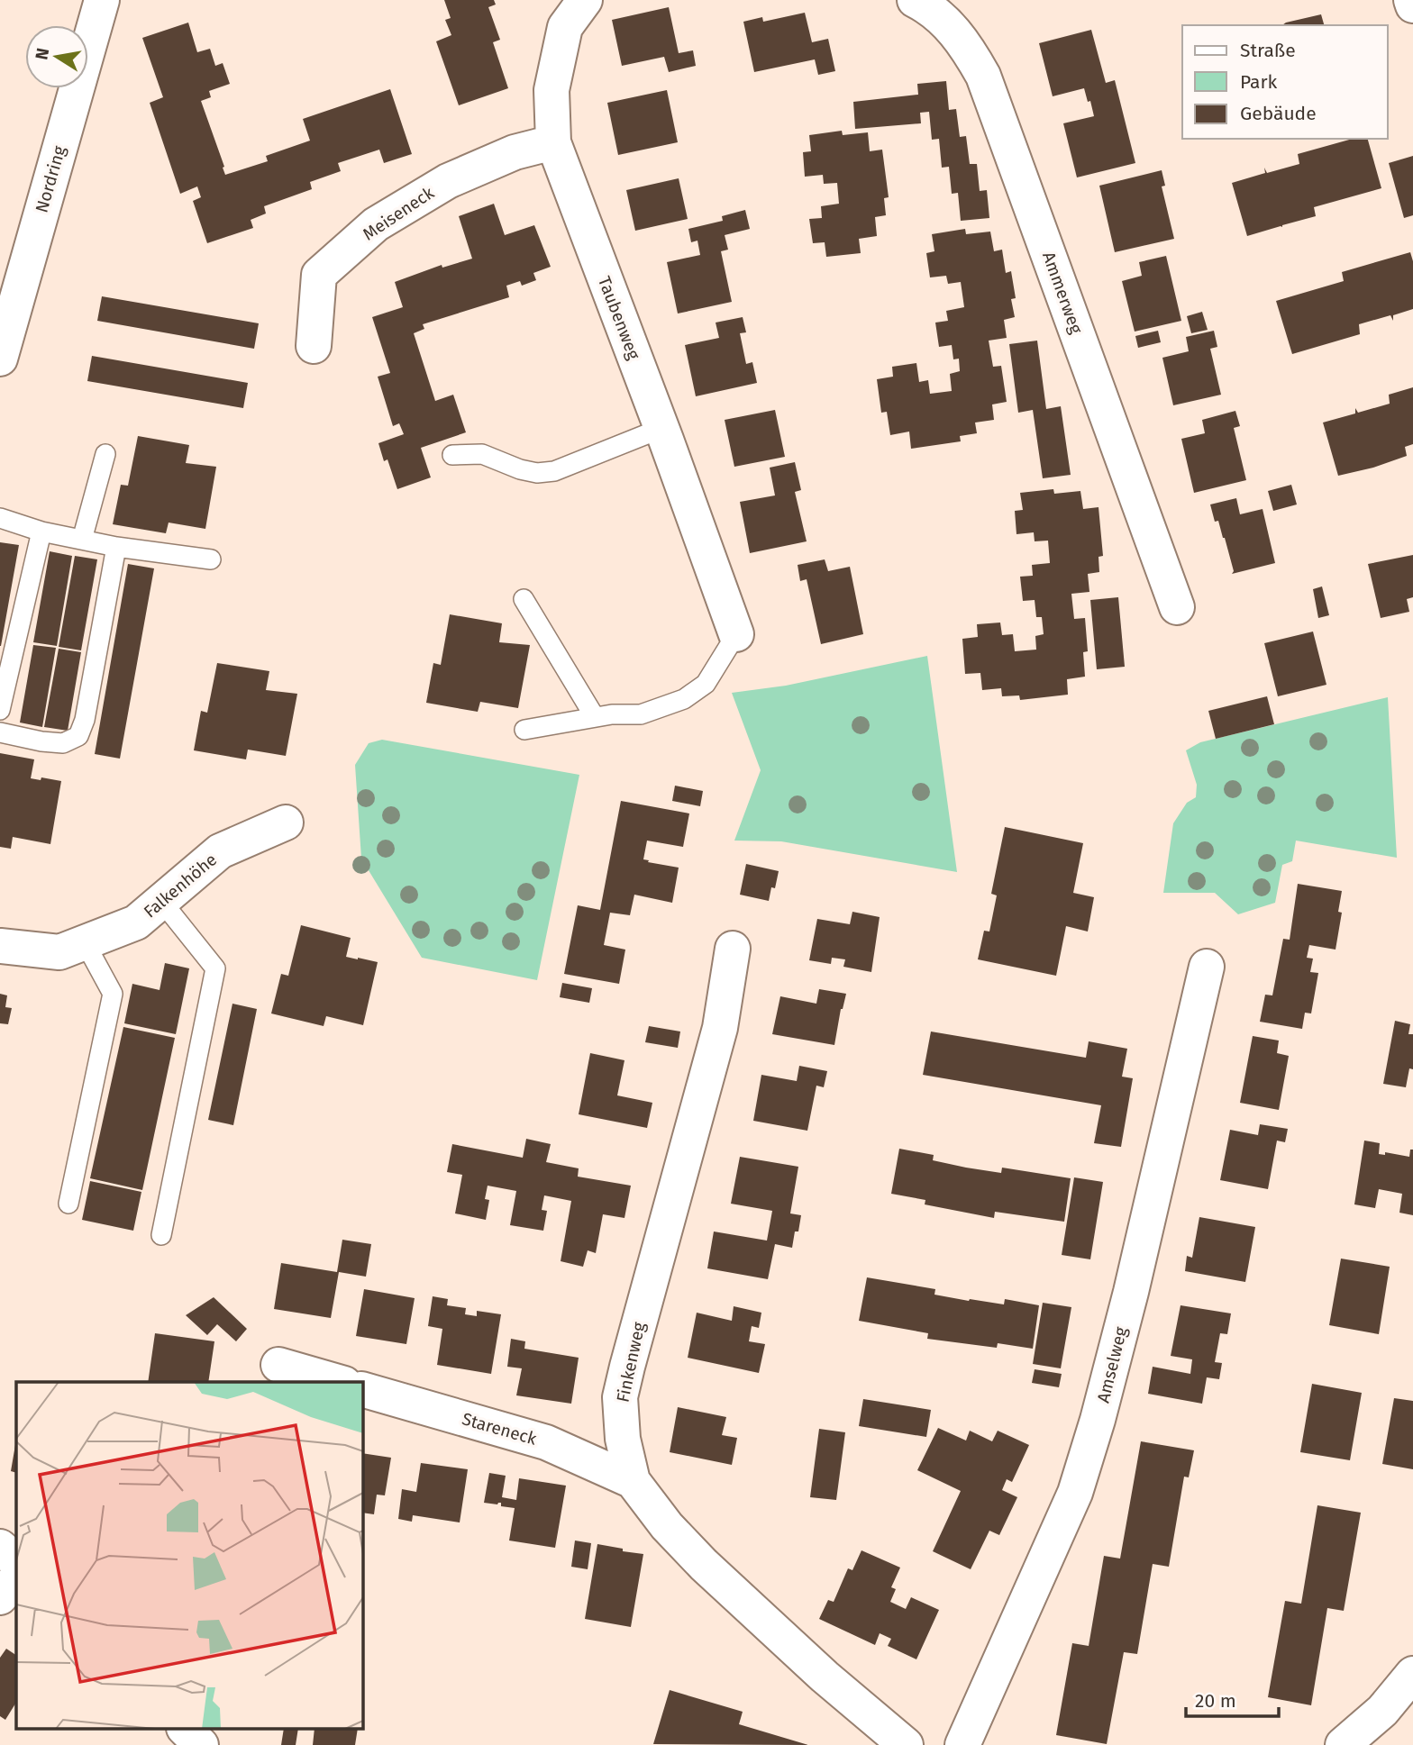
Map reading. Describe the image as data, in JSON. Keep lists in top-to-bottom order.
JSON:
{
  "streets": {
    "street": [
      "Nordring",
      "Meiseneck",
      "Ammerweg",
      "Taubenweg",
      "Falkenhöhe",
      "Finkenweg",
      "Amselweg",
      "Stareneck"
    ]
  },
  "crossings": [
    ["Meiseneck", "Taubenweg"],
    ["Finkenweg", "Stareneck"]
  ],
  "legend": ["Straße", "Park", "Gebäude"],
  "scale_bar": "20 m",
  "north": "left"
}
